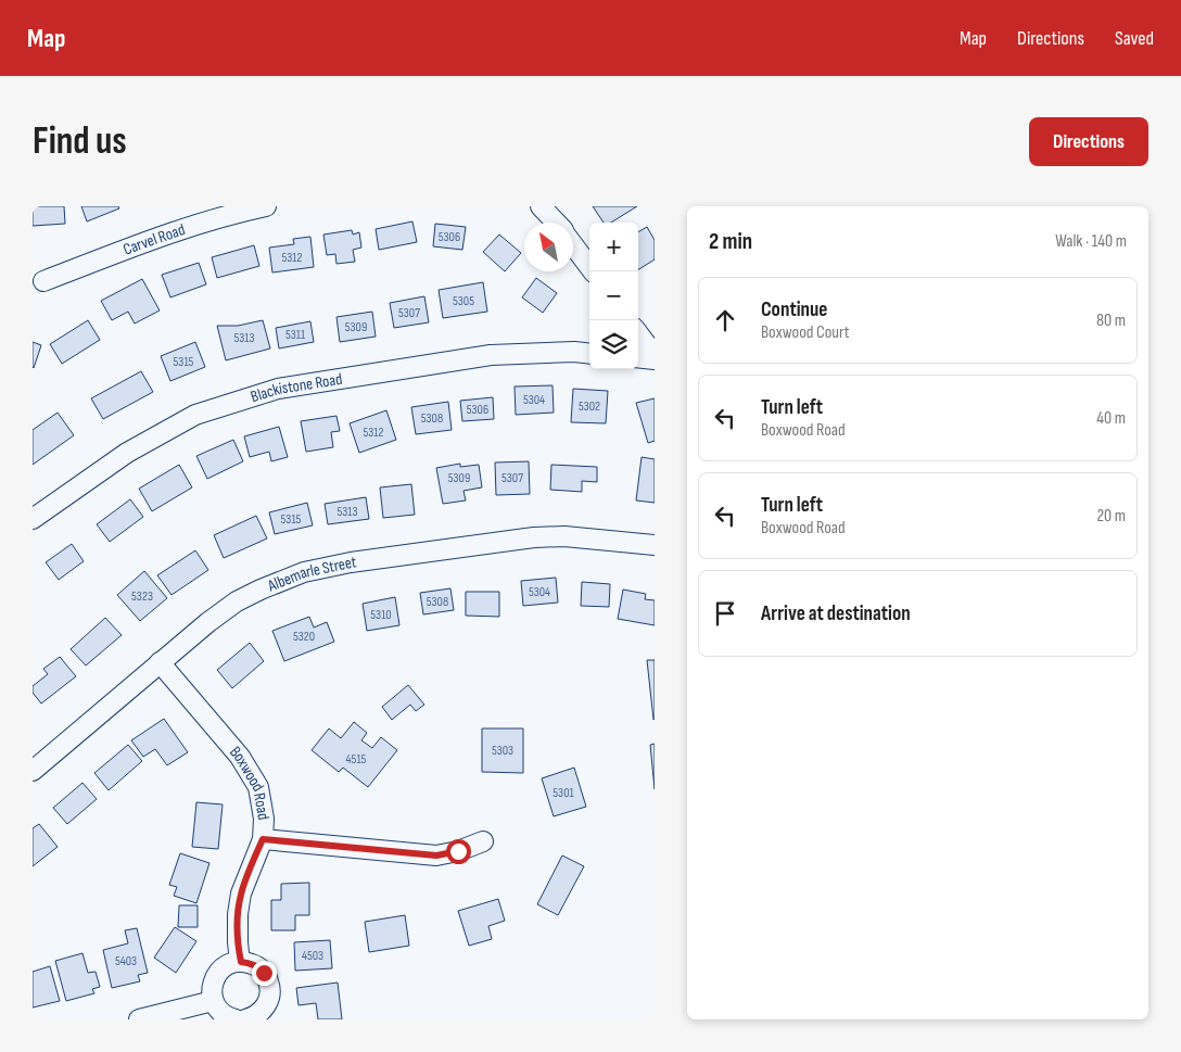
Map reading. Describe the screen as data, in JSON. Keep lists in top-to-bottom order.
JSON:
{
  "streets": {
    "street": [
      "Carvel Road",
      "Blackistone Road",
      "Albemarle Street",
      "Boxwood Road"
    ]
  },
  "crossings": [
    ["Albemarle Street", "Boxwood Road"]
  ],
  "house_numbers": [
    "5306",
    "5312",
    "5305",
    "5307",
    "5309",
    "5311",
    "5313",
    "5315",
    "5304",
    "5302",
    "5306",
    "5308",
    "5312",
    "5309",
    "5307",
    "5313",
    "5315",
    "5304",
    "5323",
    "5308",
    "5310",
    "5320",
    "5303",
    "4515",
    "5301",
    "4503",
    "5403"
  ],
  "north": "top left",
  "page": {
    "header": "Map",
    "nav": ["Map", "Directions", "Saved"],
    "buttons": "Directions",
    "title": "Find us",
    "heading": ["2 min", "Walk · 140 m"],
    "map_buttons": ["+", "−"],
    "list": [
      ["Continue", "Boxwood Court", "80 m"],
      ["Turn left", "Boxwood Road", "40 m"],
      ["Turn left", "Boxwood Road", "20 m"],
      "Arrive at destination"
    ]
  }
}
